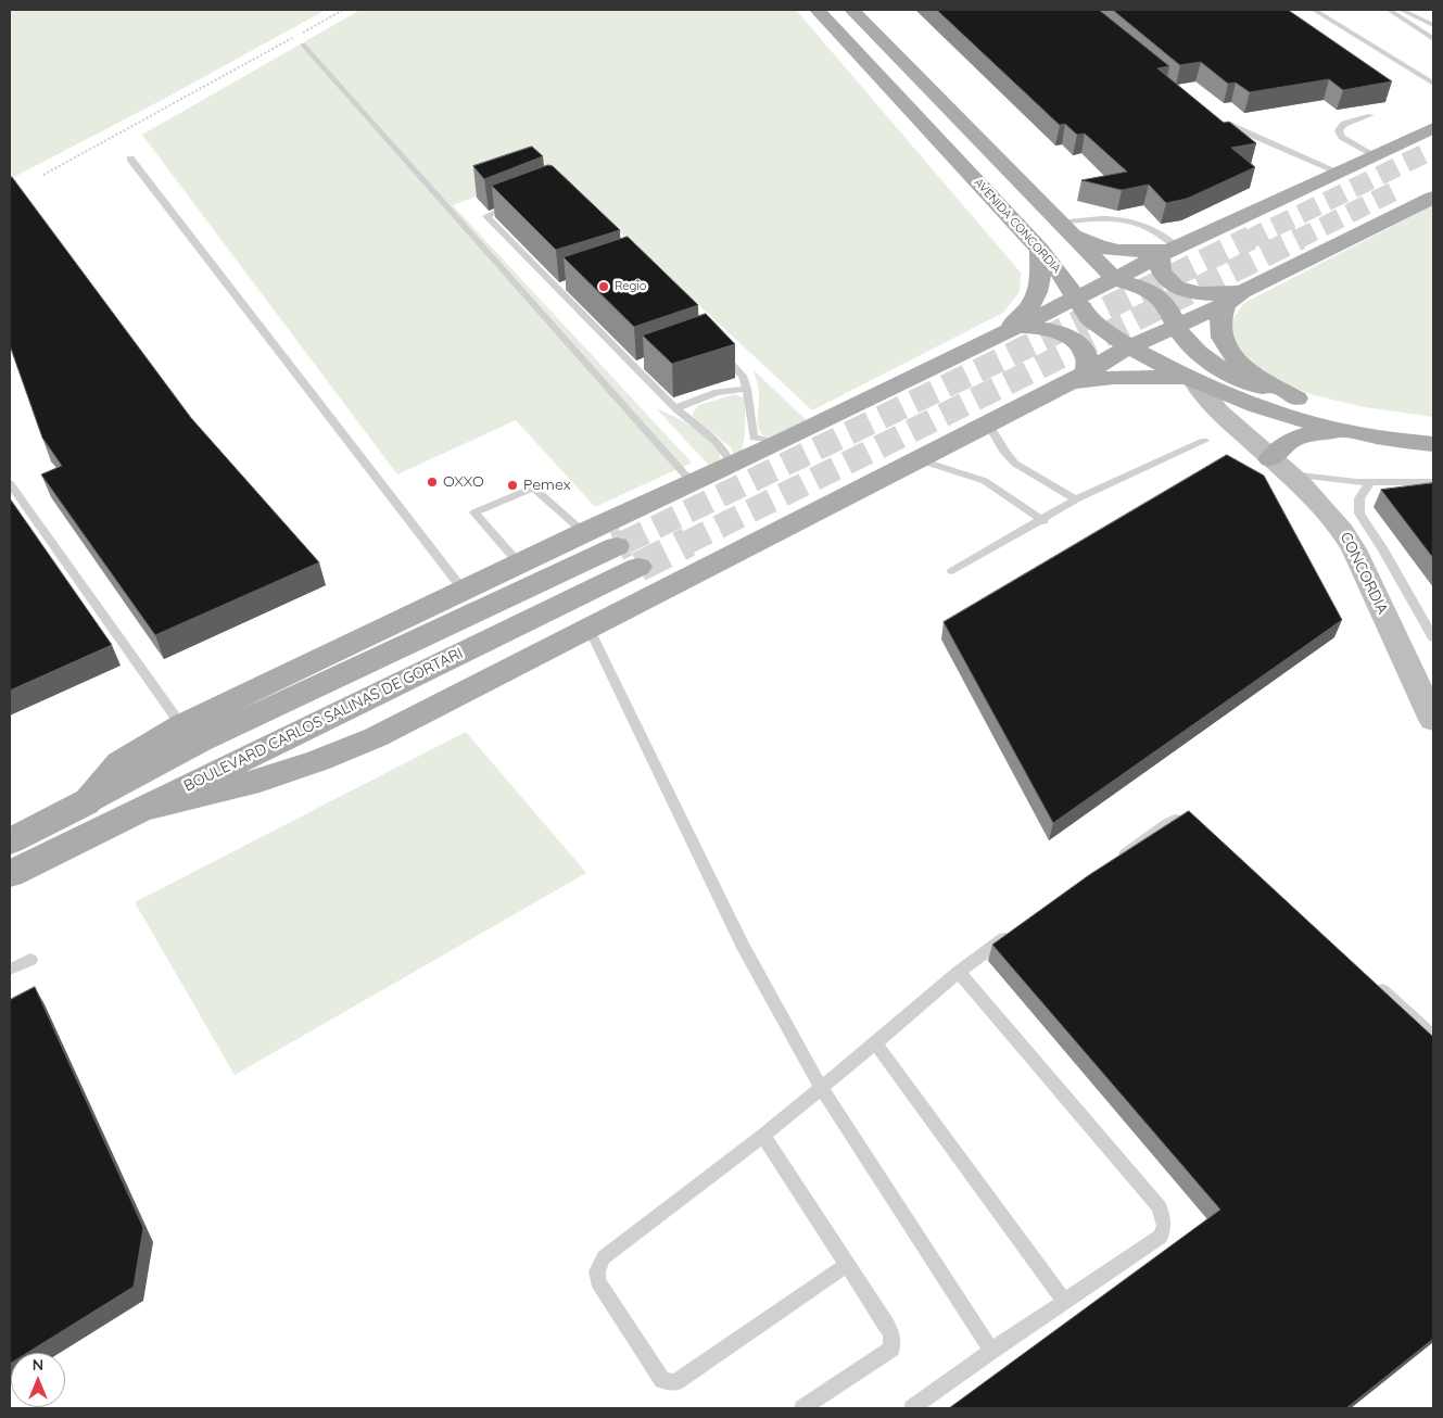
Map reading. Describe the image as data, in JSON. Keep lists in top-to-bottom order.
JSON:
{
  "streets": {
    "main road": ["AVENIDA CONCORDIA", "BOULEVARD CARLOS SALINAS DE GORTARI"],
    "street": ["CONCORDIA"]
  },
  "crossings": [
    ["AVENIDA CONCORDIA", "CONCORDIA"]
  ],
  "places": ["Regio", "OXXO", "Pemex"],
  "north": "top"
}
